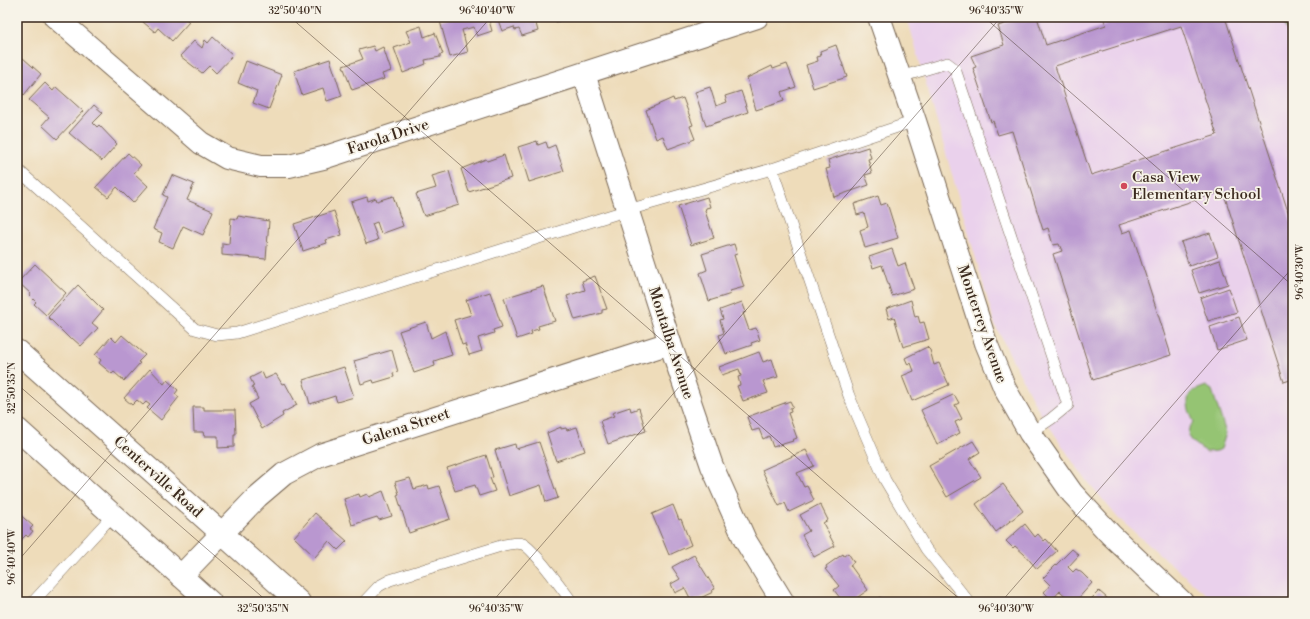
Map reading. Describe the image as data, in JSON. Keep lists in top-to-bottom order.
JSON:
{
  "streets": {
    "street": [
      "Farola Drive",
      "Monterrey Avenue",
      "Montalba Avenue",
      "Galena Street",
      "Centerville Road"
    ]
  },
  "crossings": [
    ["Farola Drive", "Montalba Avenue"],
    ["Montalba Avenue", "Galena Street"],
    ["Galena Street", "Centerville Road"]
  ],
  "places": ["Casa View Elementary School"],
  "coordinates": [
    "32°50'40\"N",
    "96°40'40\"W",
    "96°40'35\"W",
    "96°40'30\"W",
    "32°50'35\"N"
  ]
}
